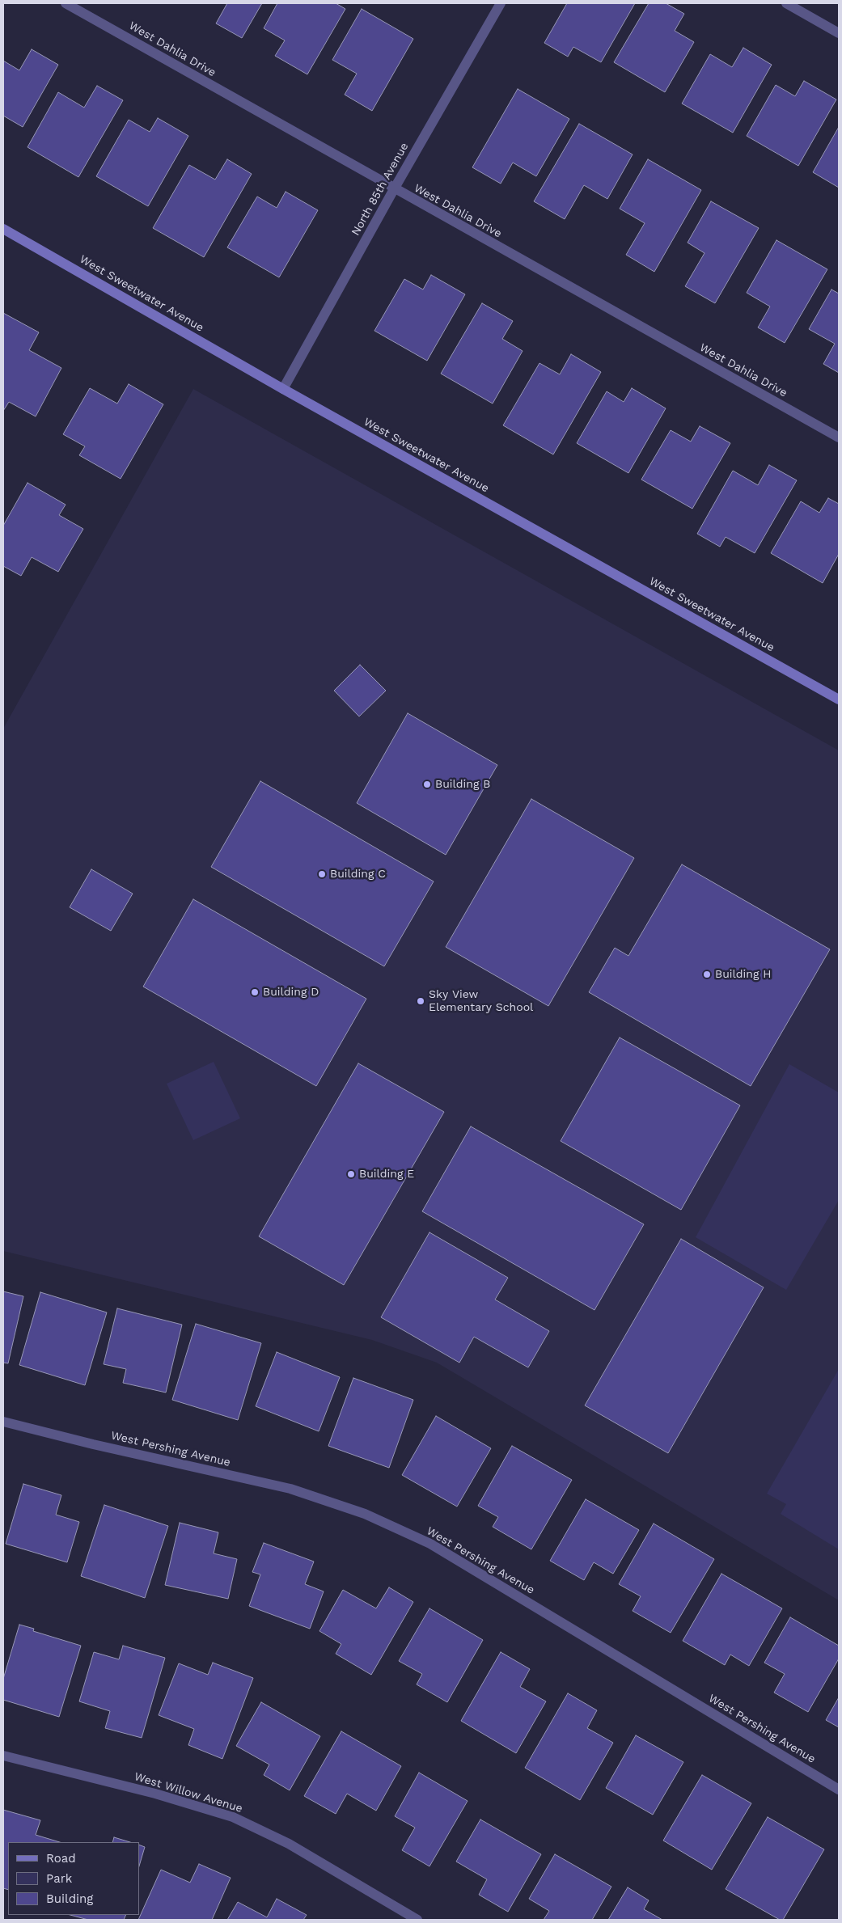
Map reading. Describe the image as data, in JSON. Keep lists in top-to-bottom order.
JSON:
{
  "streets": {
    "street": [
      "West Dahlia Drive",
      "North 85th Avenue",
      "West Sweetwater Avenue",
      "West Pershing Avenue",
      "West Willow Avenue"
    ]
  },
  "crossings": [
    ["West Dahlia Drive", "North 85th Avenue"],
    ["North 85th Avenue", "West Sweetwater Avenue"]
  ],
  "places": [
    "Building B",
    "Building C",
    "Building H",
    "Building D",
    "Sky View Elementary School",
    "Building E"
  ],
  "legend": ["Road", "Park", "Building"]
}
